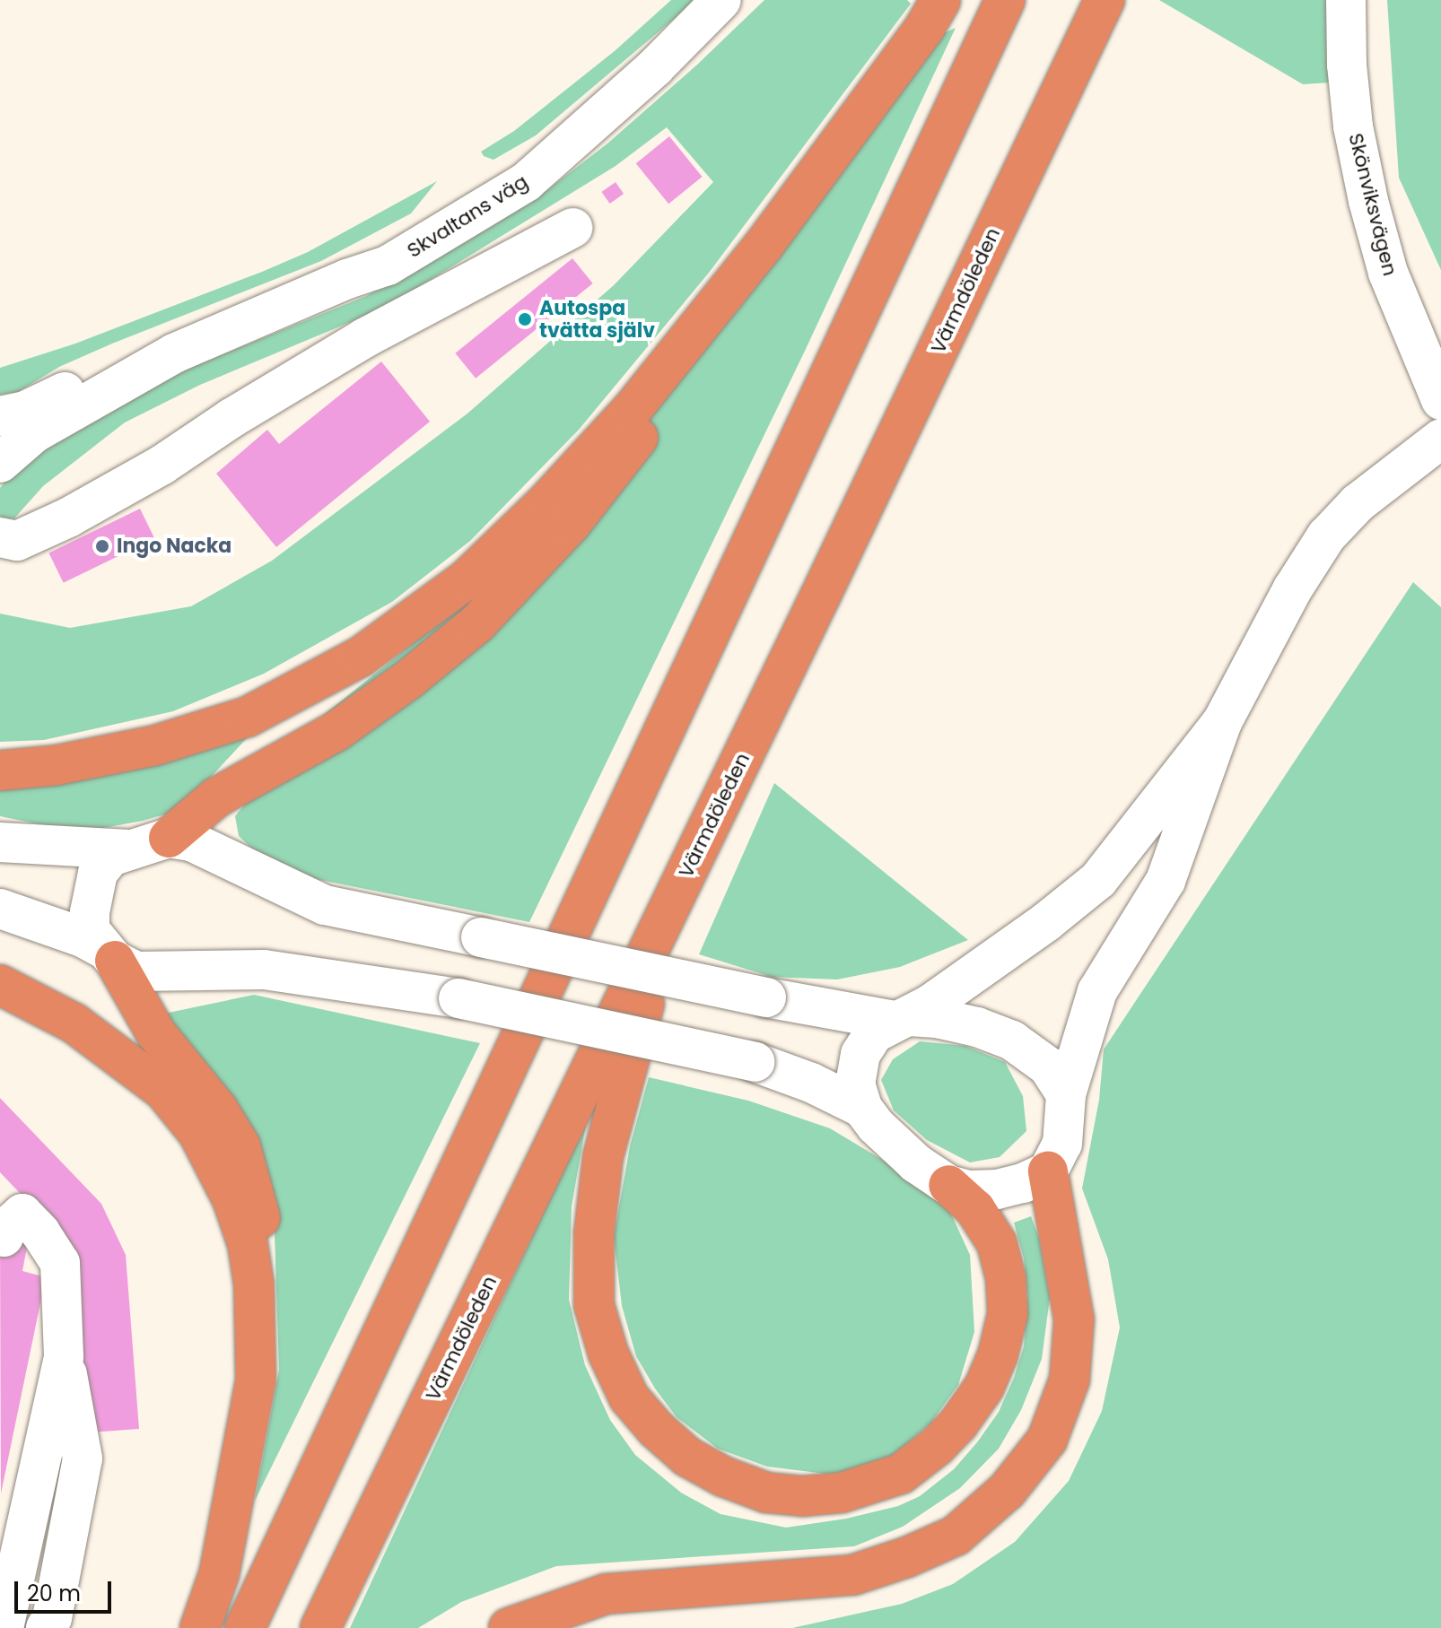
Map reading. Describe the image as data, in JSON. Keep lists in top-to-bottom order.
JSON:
{
  "streets": {
    "highway": ["Värmdöleden"],
    "street": ["Skönviksvägen", "Skvaltans väg"]
  },
  "places": ["Autospa tvätta själv", "Ingo Nacka"],
  "scale_bar": "20 m"
}
